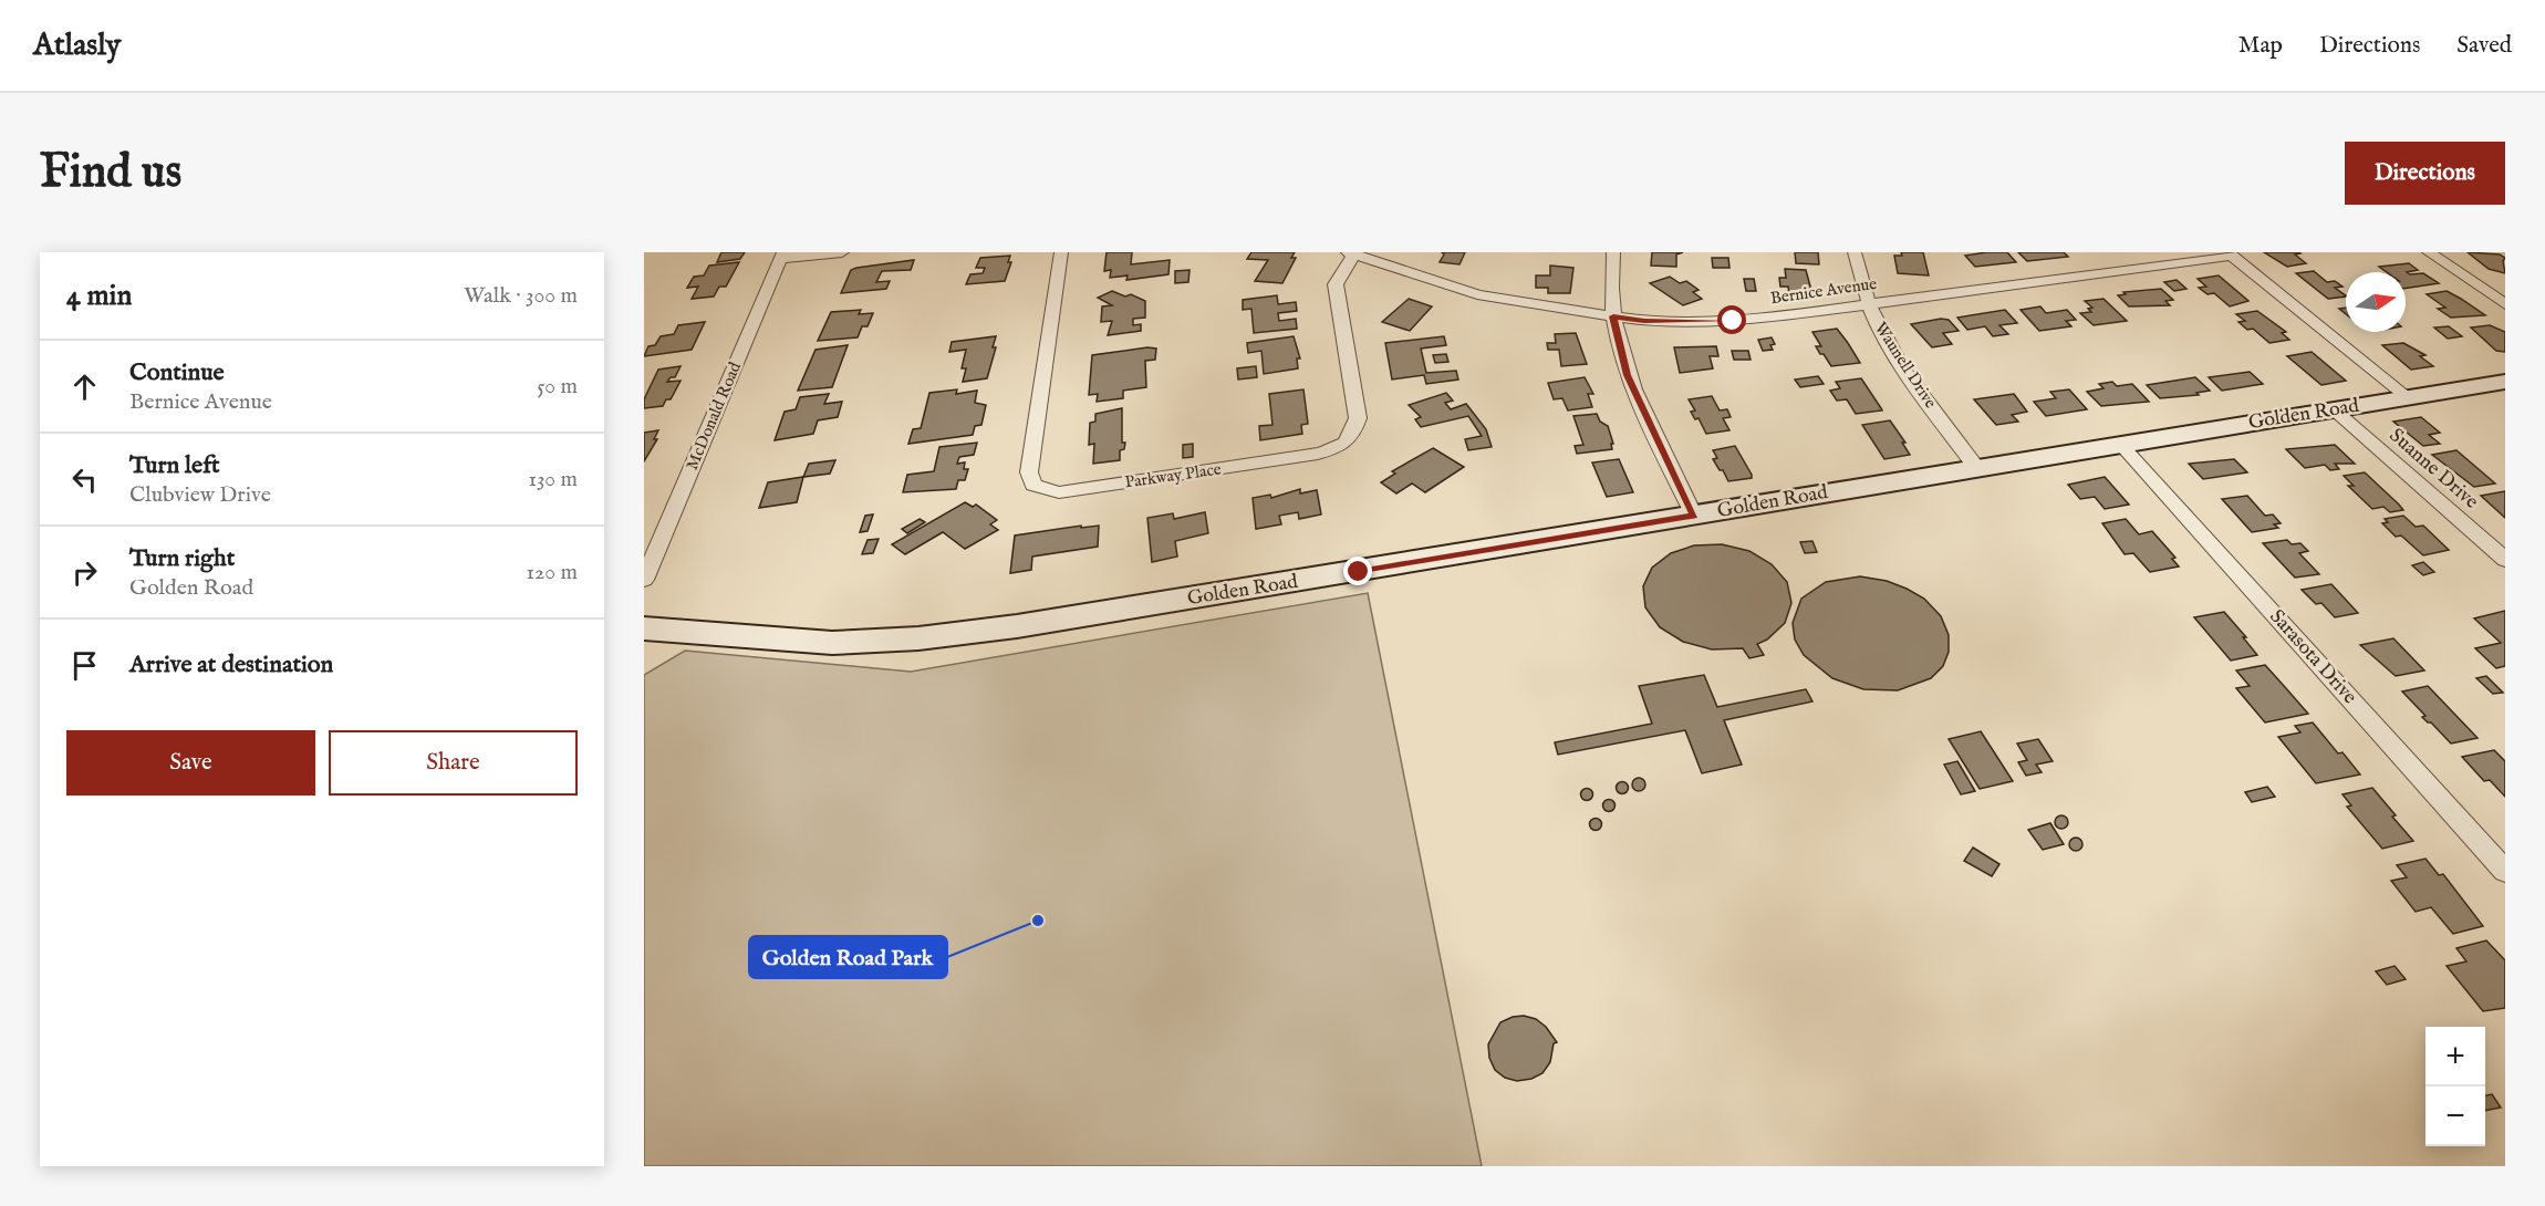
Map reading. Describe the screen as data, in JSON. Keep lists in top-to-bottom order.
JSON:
{
  "streets": {
    "street": [
      "Bernice Avenue",
      "Waunell Drive",
      "Golden Road",
      "McDonald Road",
      "Suanne Drive",
      "Parkway Place",
      "Sarasota Drive"
    ]
  },
  "crossings": [
    ["Bernice Avenue", "Waunell Drive"],
    ["Bernice Avenue", "Suanne Drive"],
    ["Bernice Avenue", "Parkway Place"],
    ["Waunell Drive", "Golden Road"],
    ["Golden Road", "Suanne Drive"],
    ["Golden Road", "Sarasota Drive"]
  ],
  "places": ["Golden Road Park"],
  "north": "right",
  "page": {
    "header": "Atlasly",
    "nav": ["Map", "Directions", "Saved"],
    "buttons": [
      "Directions",
      ["Save", "Share"]
    ],
    "title": "Find us",
    "heading": ["4 min", "Walk · 300 m"],
    "list": [
      ["Continue", "Bernice Avenue", "50 m"],
      ["Turn left", "Clubview Drive", "130 m"],
      ["Turn right", "Golden Road", "120 m"],
      "Arrive at destination"
    ],
    "map_buttons": ["+", "−"]
  }
}
